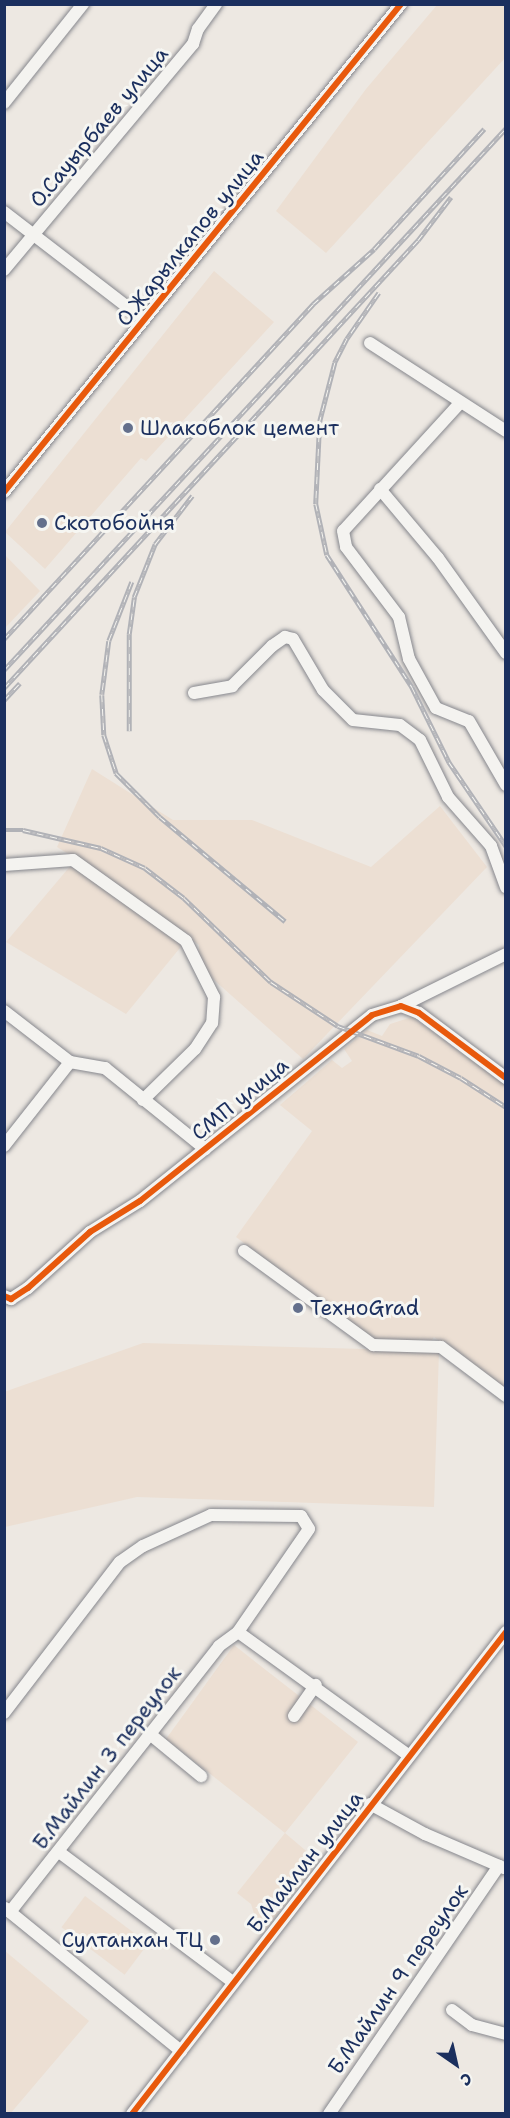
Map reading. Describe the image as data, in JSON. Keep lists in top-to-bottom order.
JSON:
{
  "streets": {
    "street": [
      "О.Сауырбаев улица",
      "О.Жарылкапов улица",
      "СМП улица",
      "Б.Майлин 3 переулок",
      "Б.Майлин улица",
      "Б.Майлин 9 переулок"
    ]
  },
  "places": [
    "Шлакоблок цемент",
    "Скотобойня",
    "ТехноGrad",
    "Султанхан ТЦ"
  ],
  "north": "bottom right"
}
